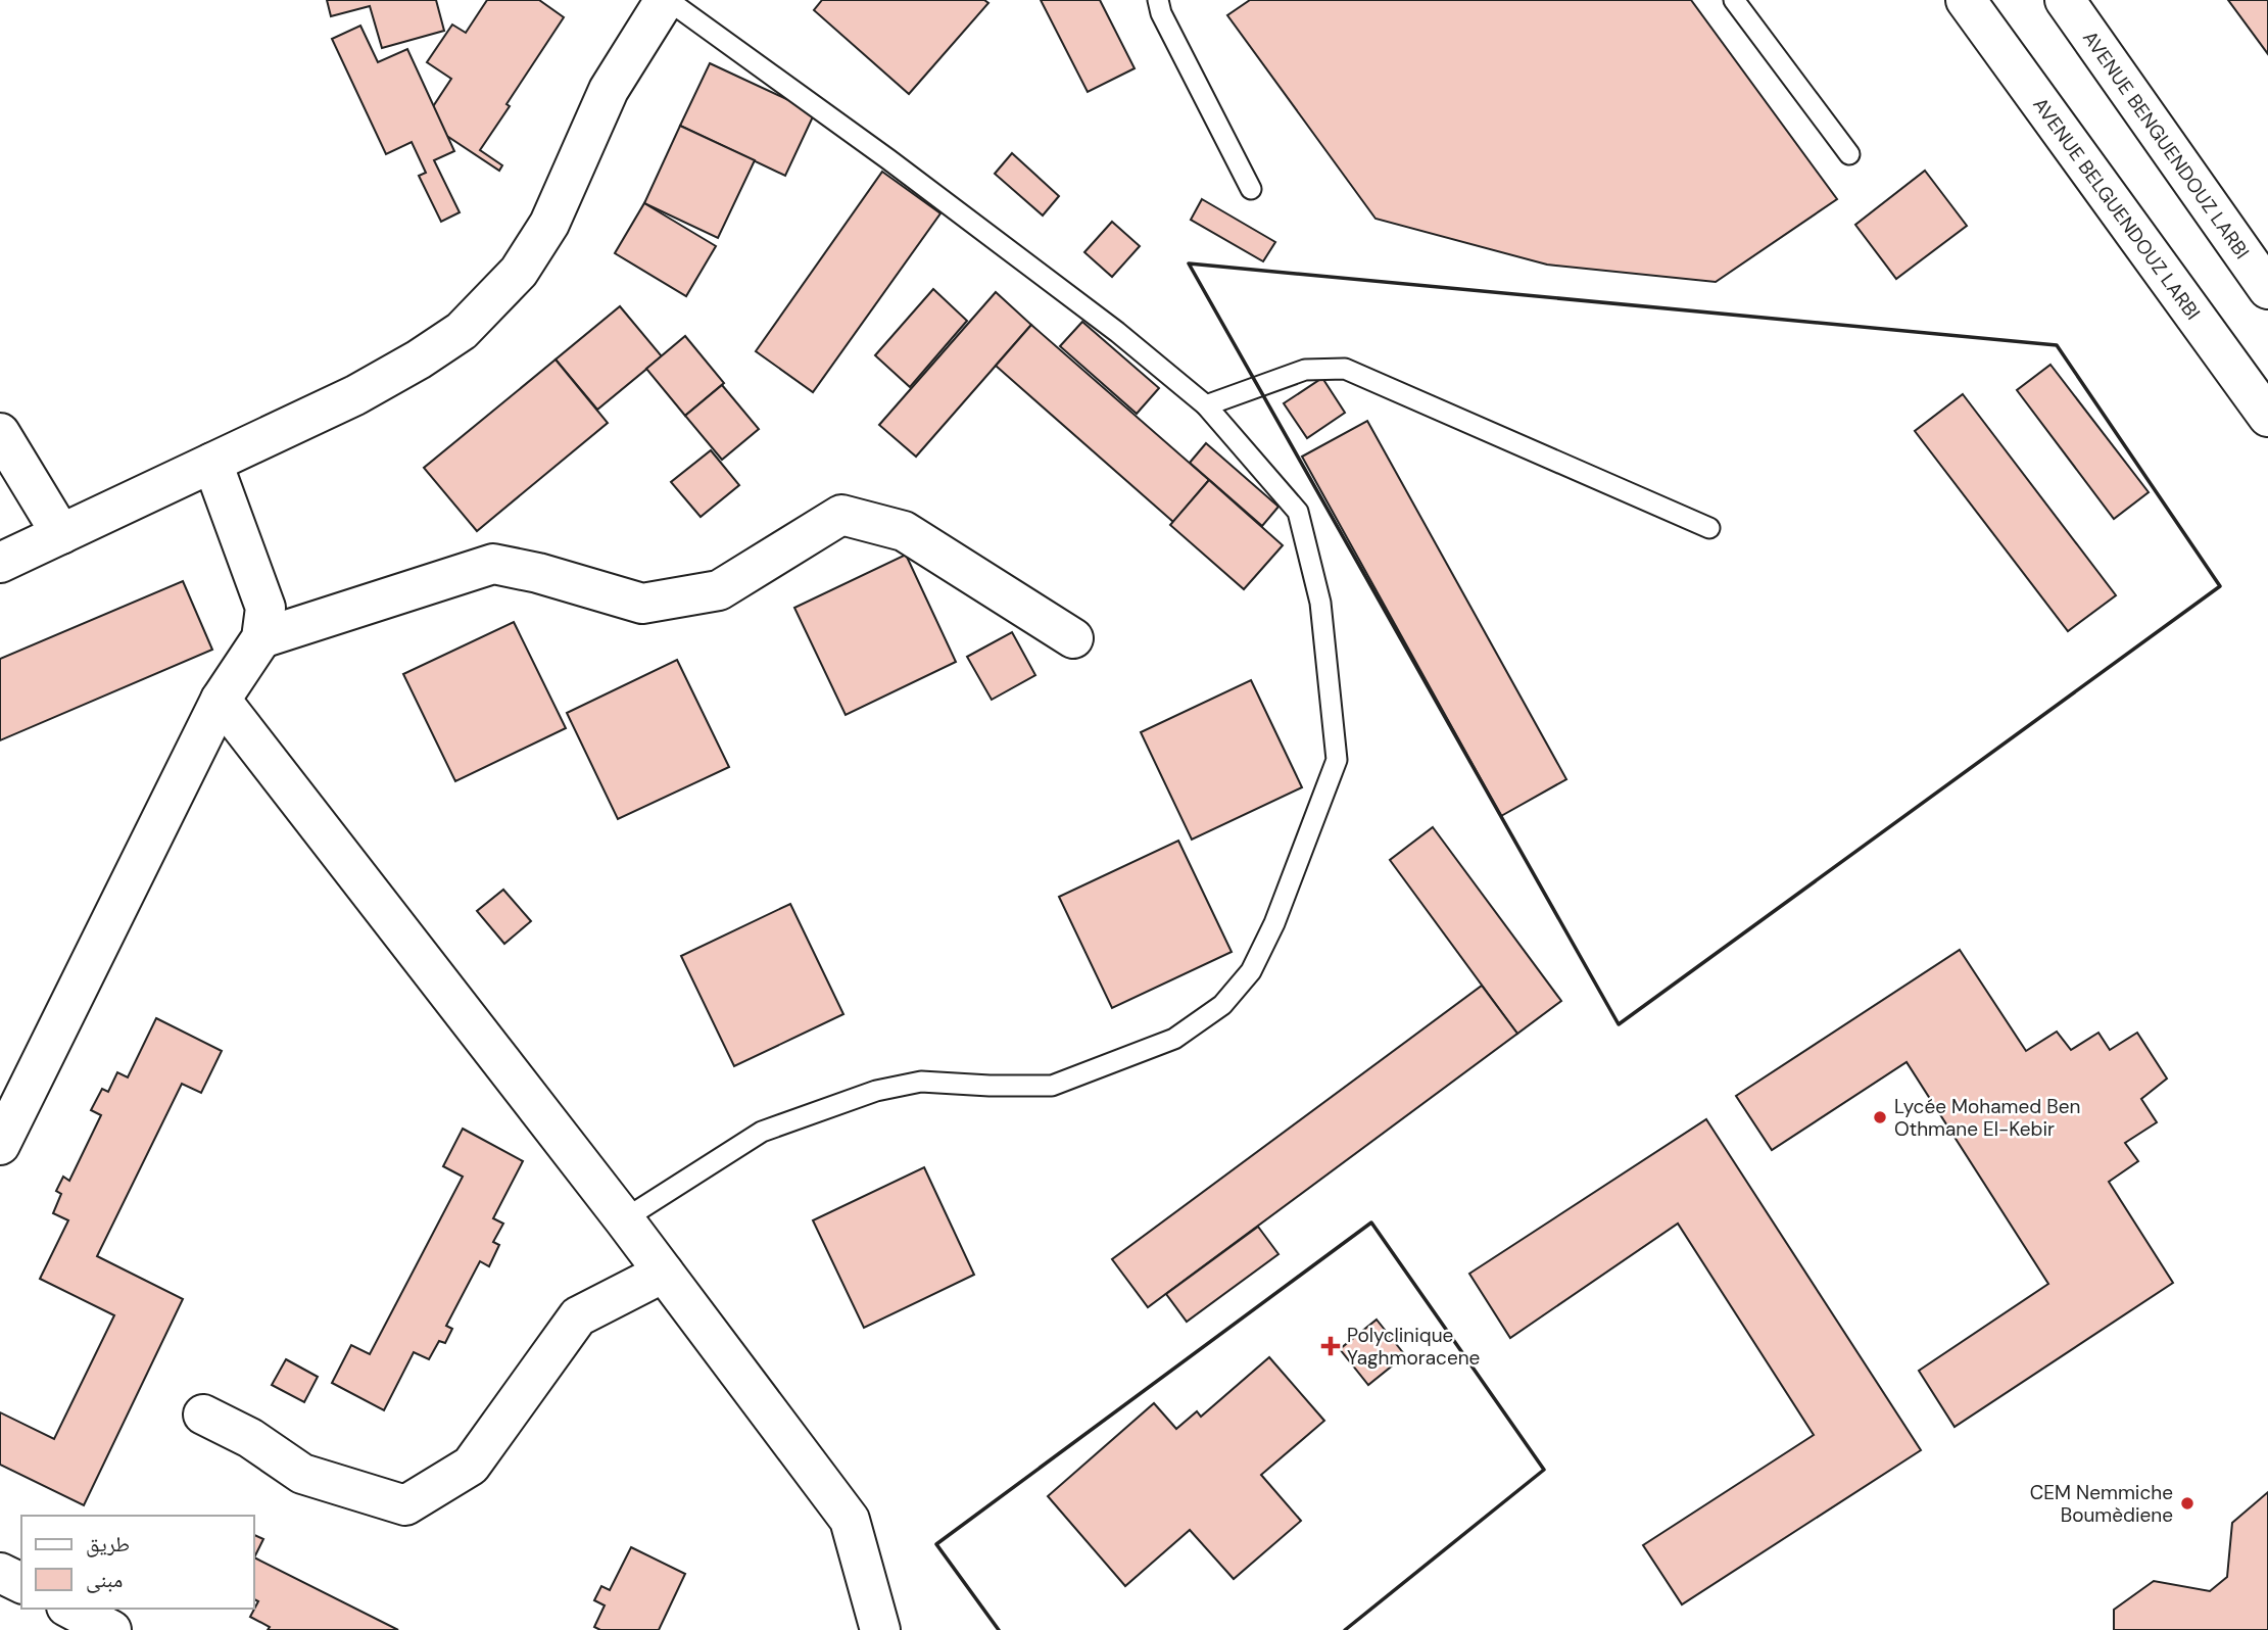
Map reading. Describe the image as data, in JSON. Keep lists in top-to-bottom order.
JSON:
{
  "streets": {
    "street": ["AVENUE BENGUENDOUZ LARBI", "AVENUE BELGUENDOUZ LARBI"]
  },
  "places": {
    "other": ["Lycée Mohamed Ben Othmane El-Kebir", "CEM Nemmiche Boumèdiene"],
    "health": ["Polyclinique Yaghmoracene"]
  },
  "legend": ["طريق", "مبنى"]
}
